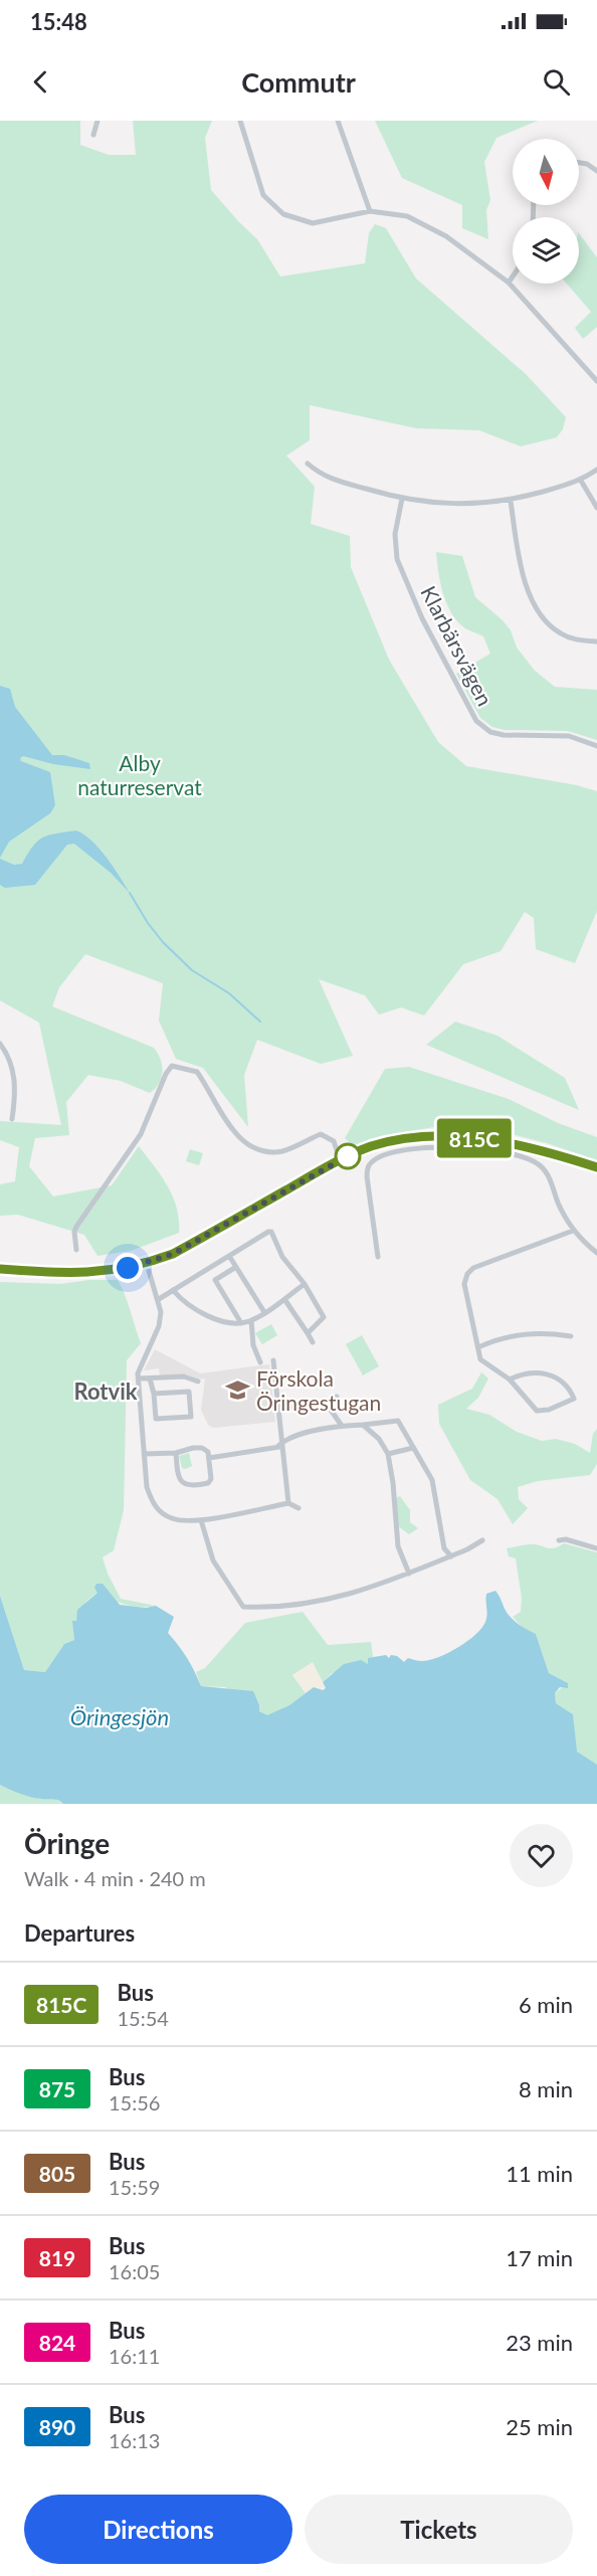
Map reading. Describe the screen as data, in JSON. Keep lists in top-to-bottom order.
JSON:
{
  "streets": {
    "street": ["Klarbärsvägen"]
  },
  "districts": ["Rotvik"],
  "water": ["Öringesjön"],
  "parks": ["Alby naturreservat"],
  "places": {
    "school or university": ["Förskola Öringestugan"]
  },
  "lines": ["bus line 815C"],
  "north": "bottom",
  "page": {
    "status": "15:48",
    "header": "Commutr",
    "on_map": "815C",
    "heading": [
      ["Öringe", "Walk · 4 min · 240 m"],
      "Departures"
    ],
    "list": [
      {
        "mark": "815C",
        "name": "Bus",
        "note": "15:54",
        "value": "6 min"
      },
      {
        "mark": "875",
        "name": "Bus",
        "note": "15:56",
        "value": "8 min"
      },
      {
        "mark": "805",
        "name": "Bus",
        "note": "15:59",
        "value": "11 min"
      },
      {
        "mark": "819",
        "name": "Bus",
        "note": "16:05",
        "value": "17 min"
      },
      {
        "mark": "824",
        "name": "Bus",
        "note": "16:11",
        "value": "23 min"
      },
      {
        "mark": "890",
        "name": "Bus",
        "note": "16:13",
        "value": "25 min"
      }
    ],
    "buttons": ["Directions", "Tickets"]
  }
}
